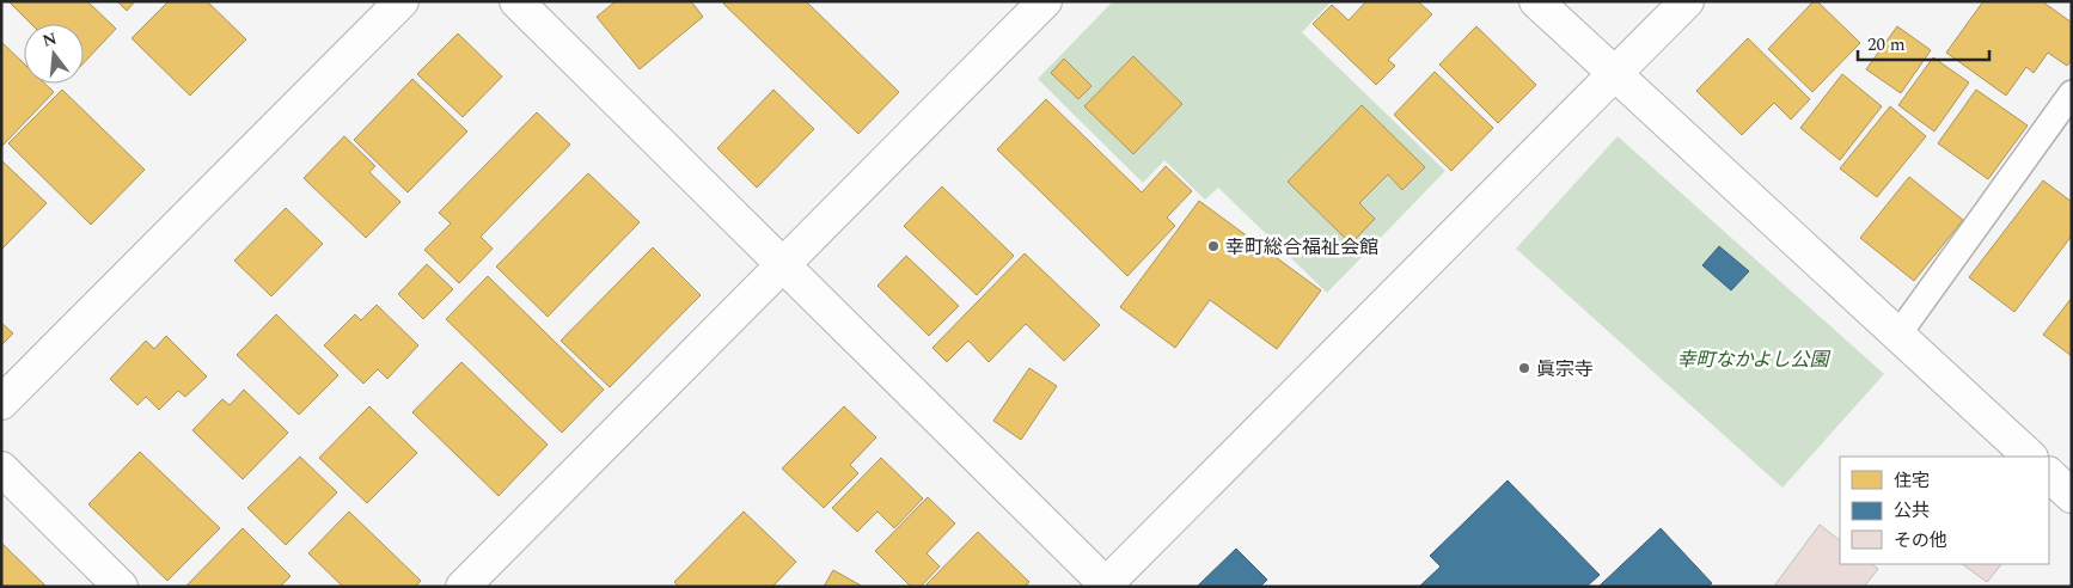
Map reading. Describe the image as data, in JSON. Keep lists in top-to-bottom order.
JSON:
{
  "parks": ["幸町なかよし公園"],
  "places": ["幸町総合福祉会館", "眞宗寺"],
  "legend": ["住宅", "公共", "その他"],
  "scale_bar": "20 m",
  "north": "top"
}
